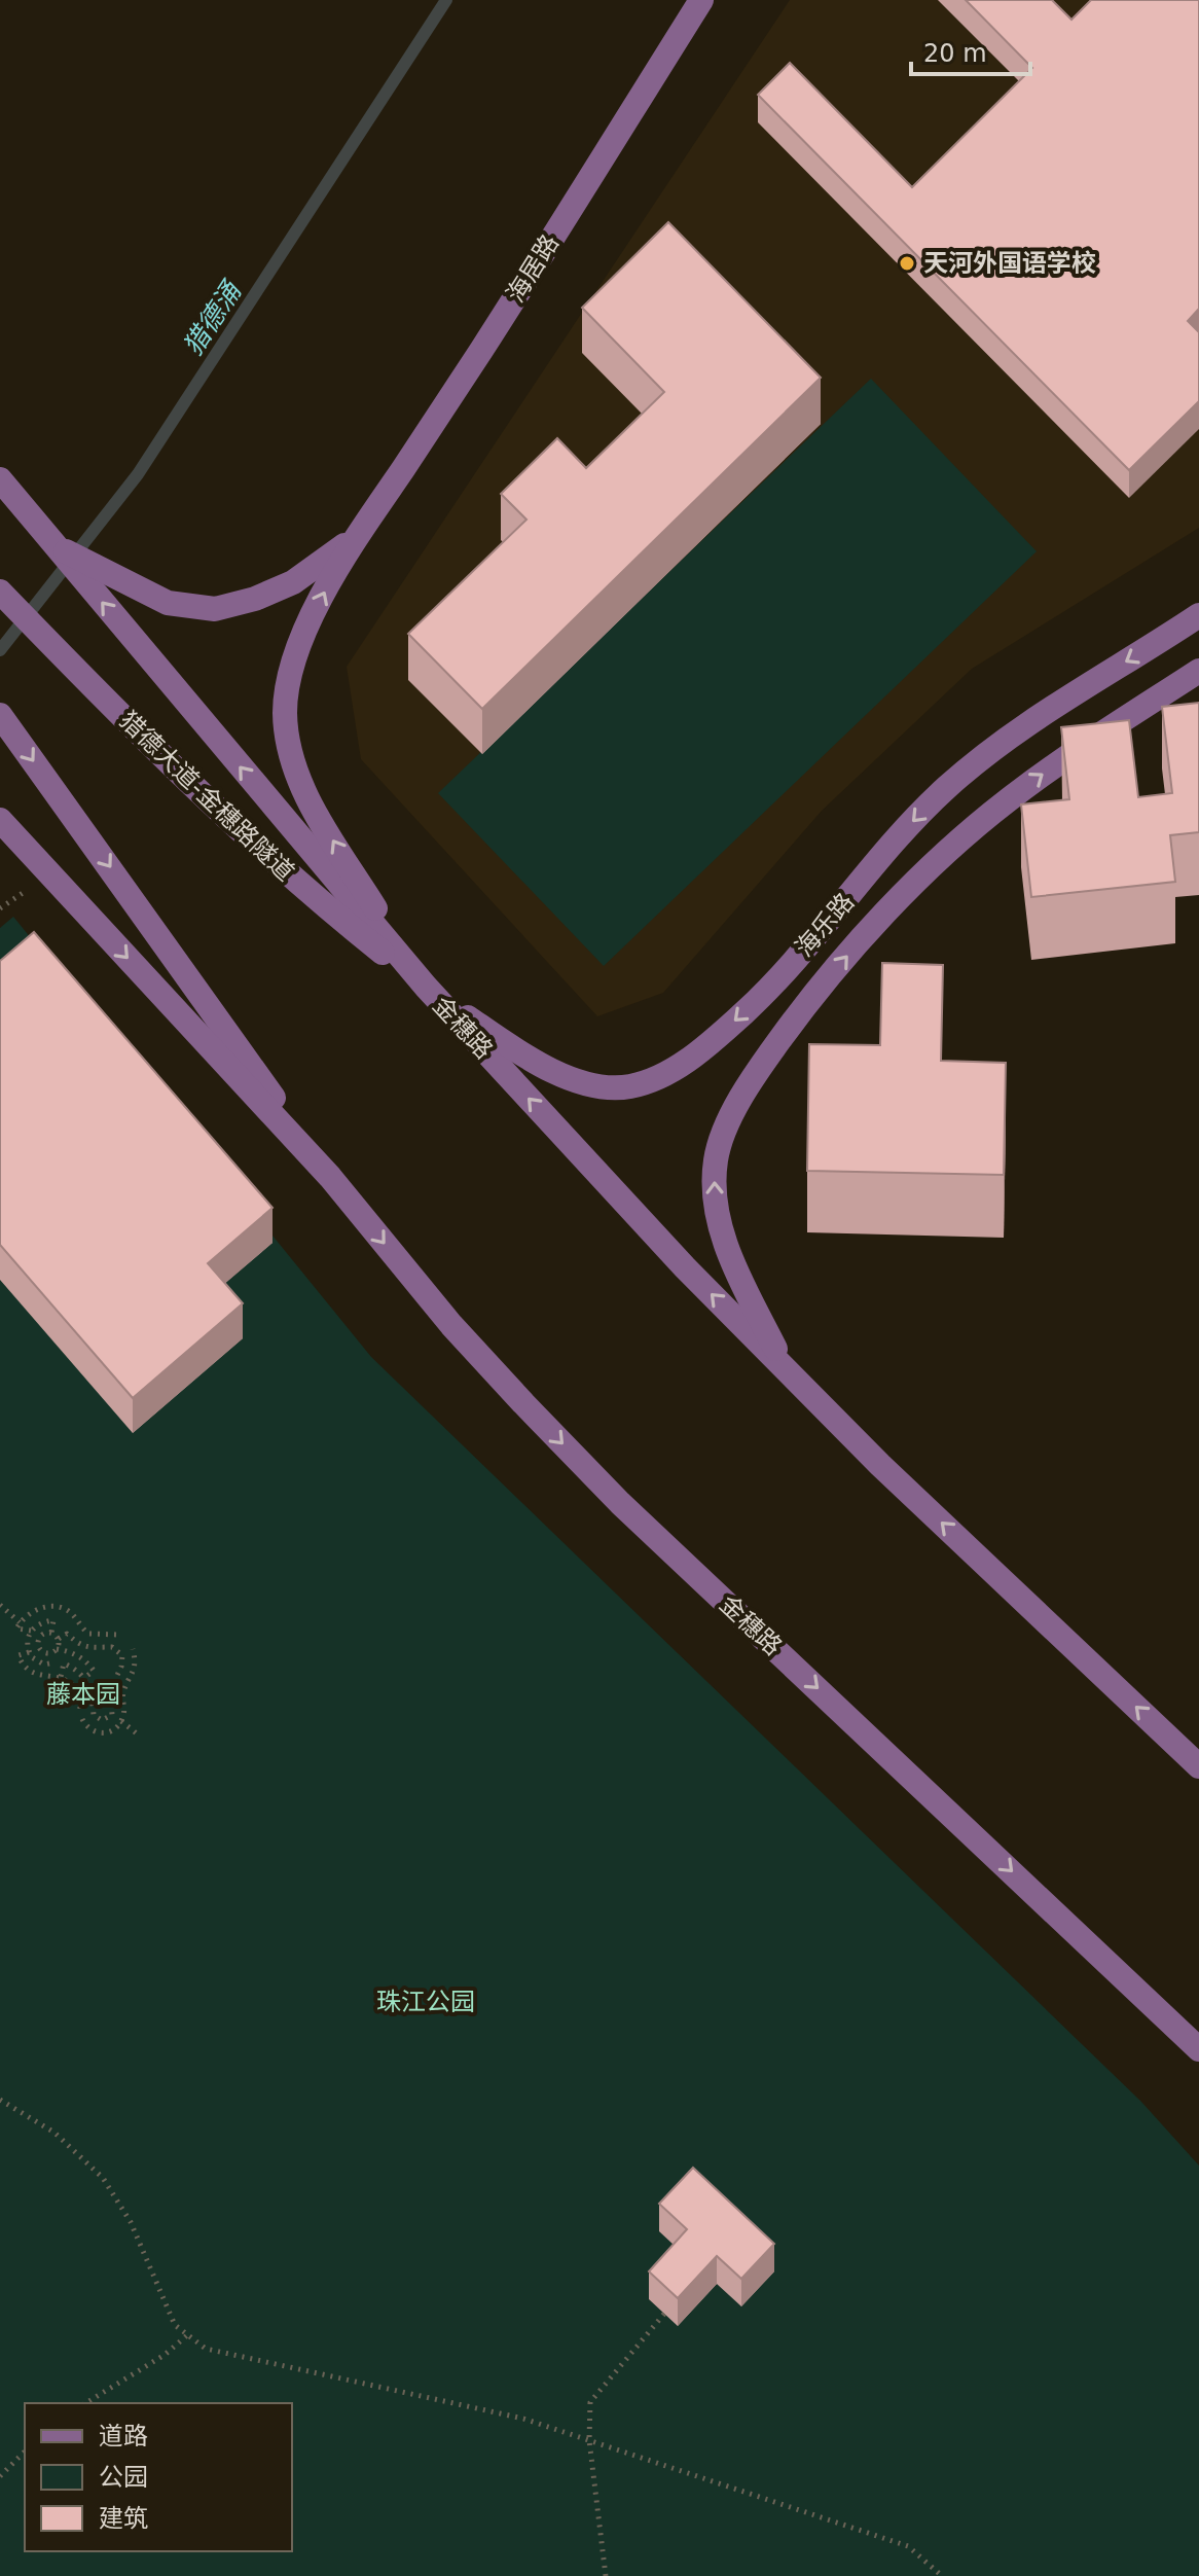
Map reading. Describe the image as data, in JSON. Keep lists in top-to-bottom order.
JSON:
{
  "streets": {
    "main road": [
      "海居路",
      "猎德大道-金穗路隧道",
      "海乐路",
      "金穗路"
    ]
  },
  "crossings": [
    ["猎德大道-金穗路隧道", "海乐路"],
    ["猎德大道-金穗路隧道", "金穗路"],
    ["海乐路", "金穗路"]
  ],
  "water": ["猎德涌"],
  "parks": ["藤本园", "珠江公园"],
  "places": ["天河外国语学校"],
  "legend": ["道路", "公园", "建筑"],
  "scale_bar": "20 m"
}
